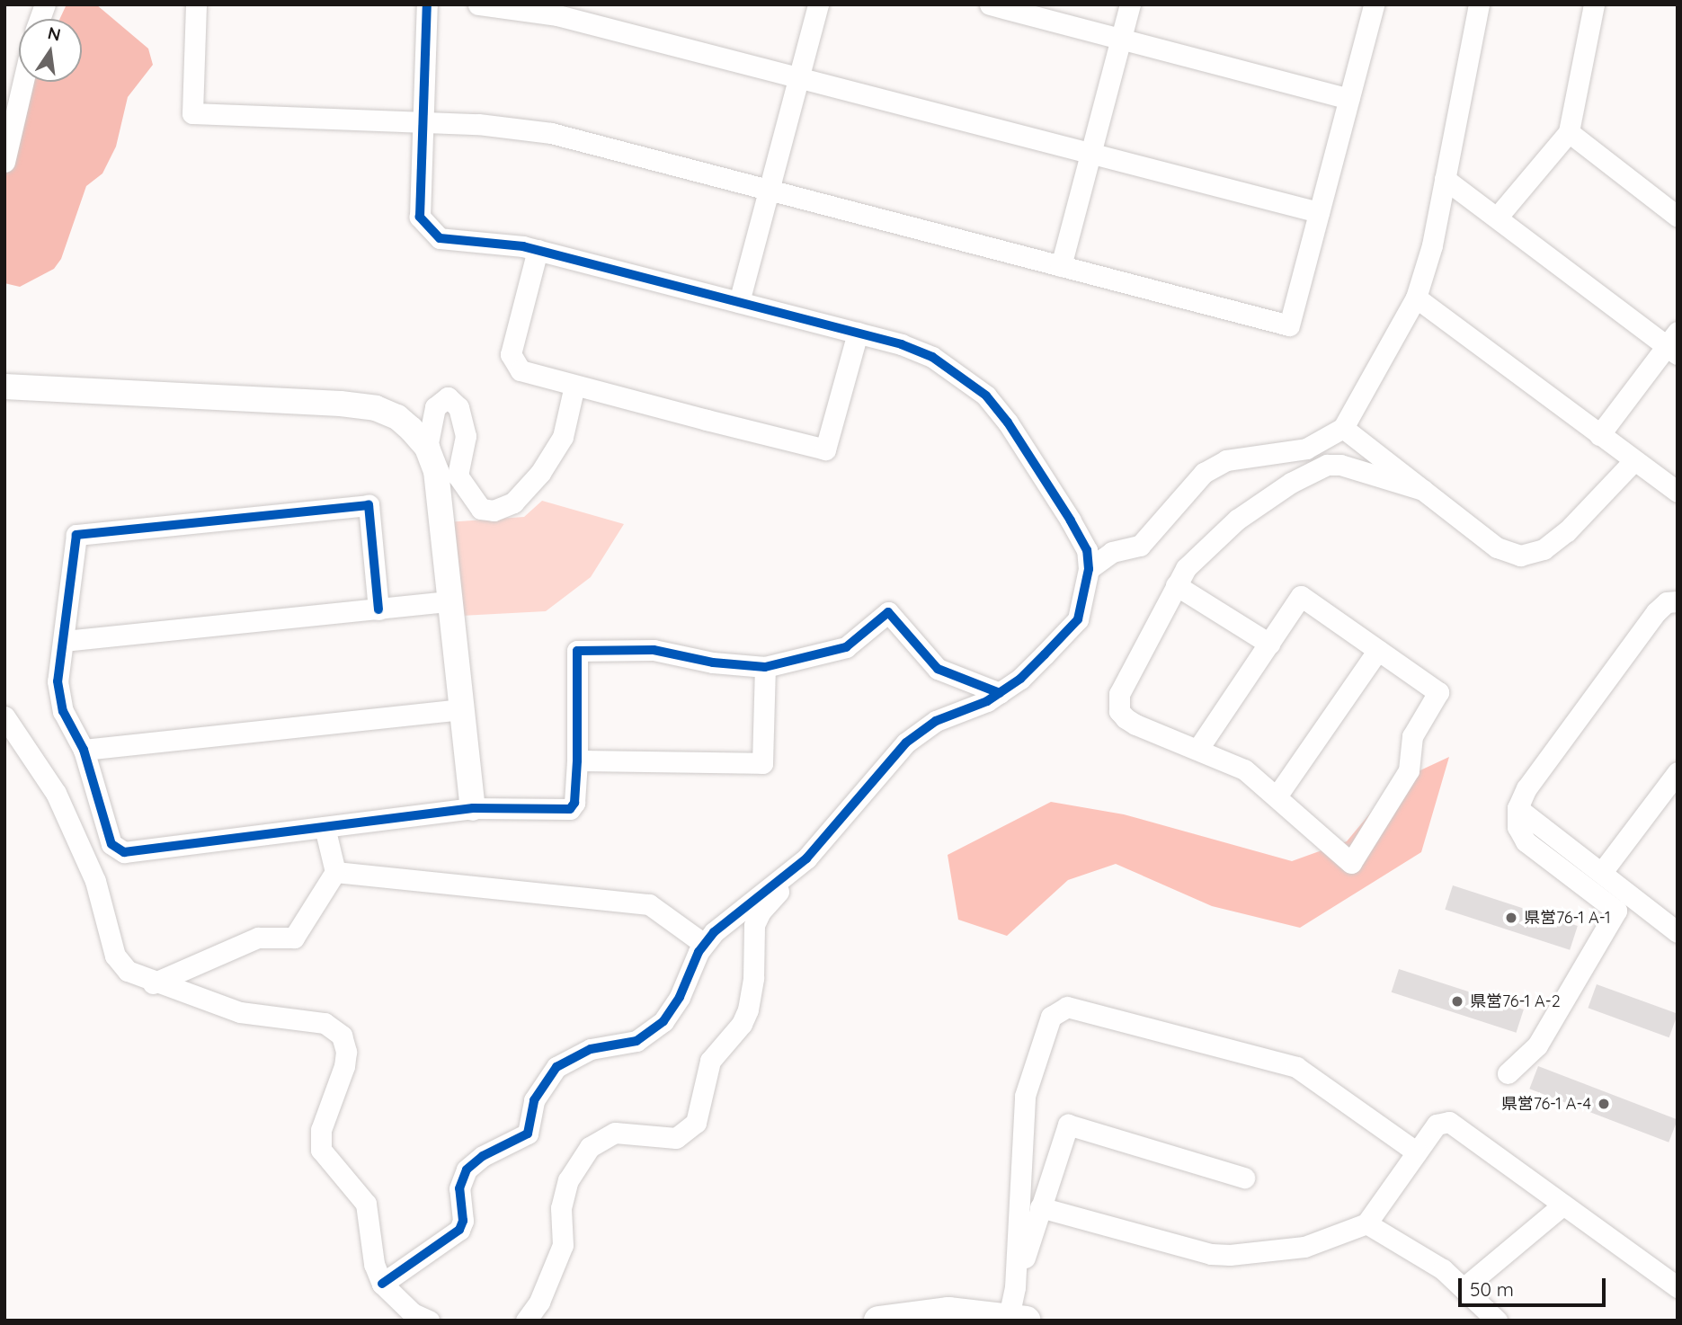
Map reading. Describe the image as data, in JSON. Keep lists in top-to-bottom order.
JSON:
{
  "places": ["県営76-1 A-1", "県営76-1 A-2", "県営76-1 A-4"],
  "scale_bar": "50 m",
  "north": "top"
}
